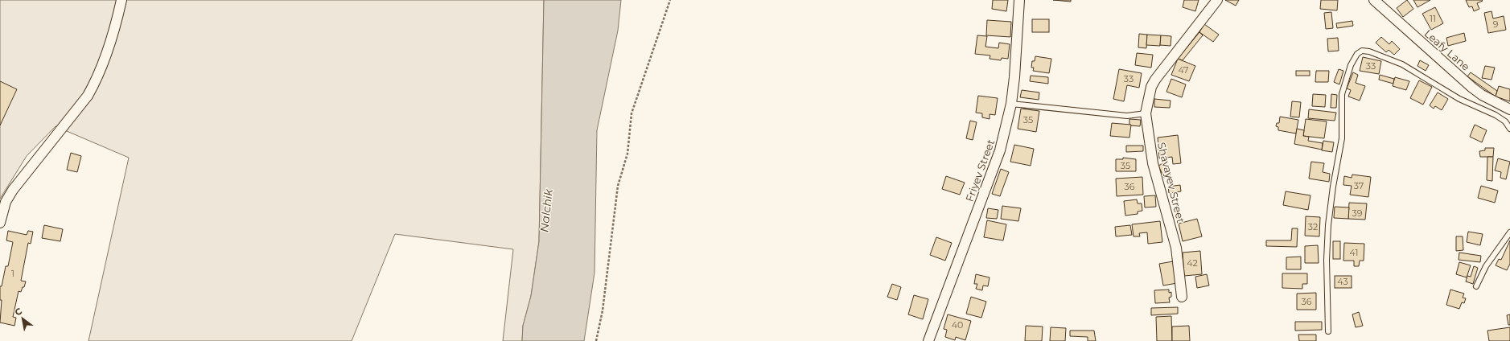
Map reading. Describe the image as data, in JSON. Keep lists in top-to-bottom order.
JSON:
{
  "streets": {
    "street": ["Leafy Lane", "Friyev Street", "Shavayev Street"]
  },
  "water": ["Nalchik"],
  "house_numbers": [
    "11",
    "9",
    "33",
    "47",
    "33",
    "35",
    "35",
    "37",
    "36",
    "39",
    "32",
    "41",
    "42",
    "1",
    "43",
    "36",
    "40"
  ],
  "north": "top left"
}
